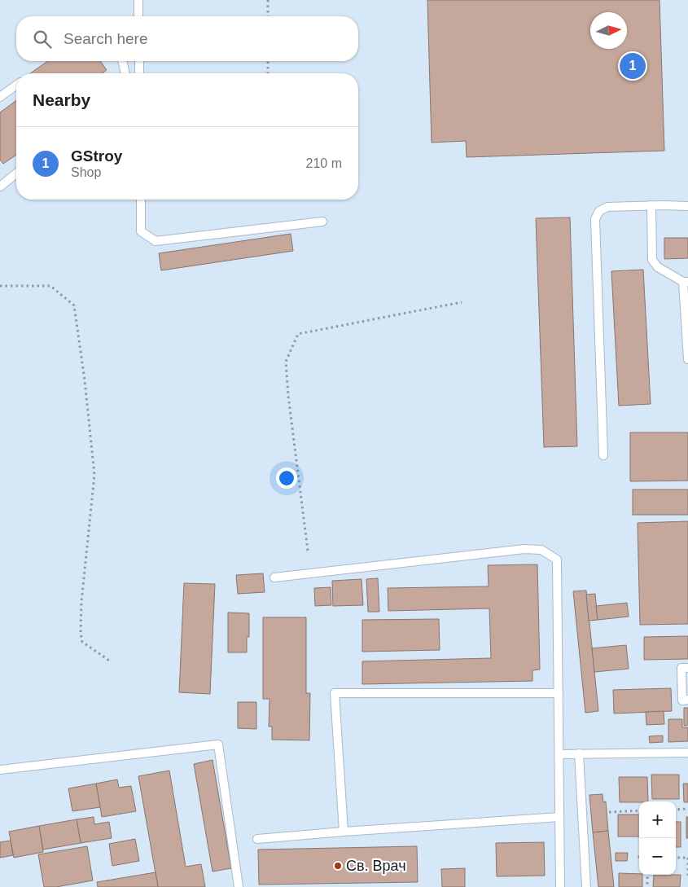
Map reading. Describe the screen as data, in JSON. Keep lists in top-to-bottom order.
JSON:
{
  "places": ["Св. Врач"],
  "north": "right",
  "page": {
    "search": "Search here",
    "pins": "1",
    "heading": "Nearby",
    "list": [
      {
        "mark": "1",
        "name": "GStroy",
        "note": "Shop",
        "value": "210 m"
      }
    ],
    "map_buttons": ["+", "−"]
  }
}
